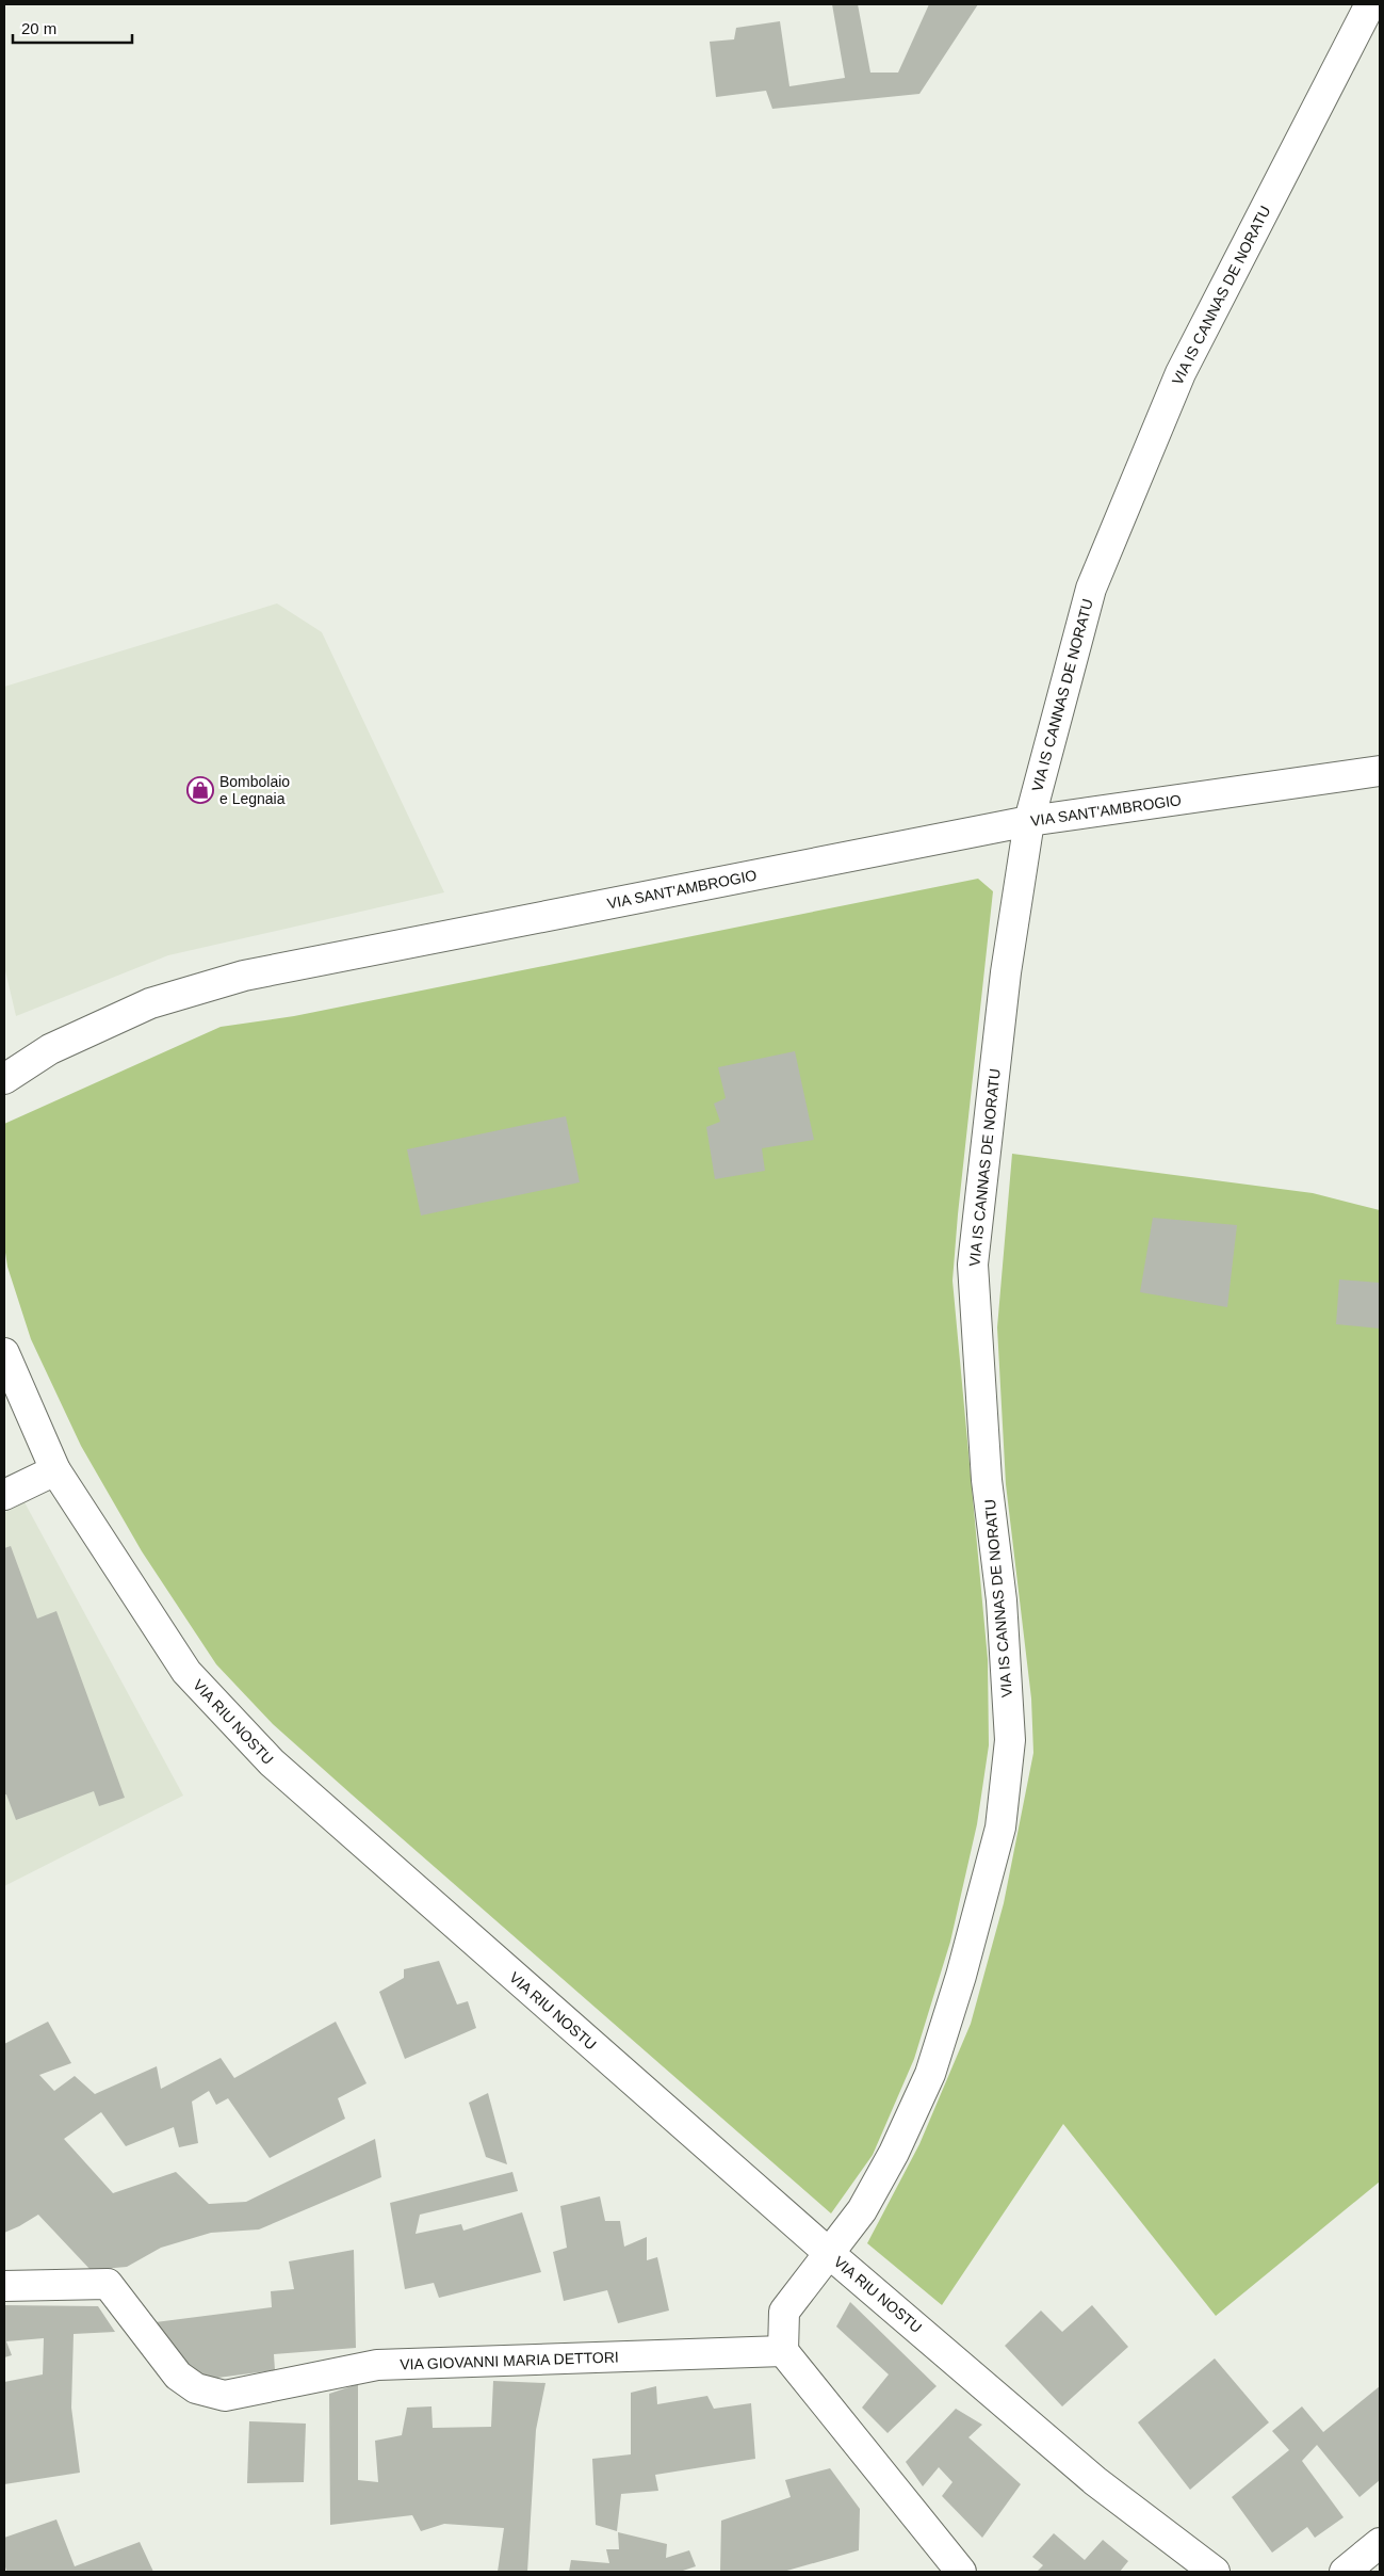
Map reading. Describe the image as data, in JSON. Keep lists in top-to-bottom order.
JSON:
{
  "streets": {
    "street": [
      "VIA IS CANNAS DE NORATU",
      "VIA SANT'AMBROGIO",
      "VIA RIU NOSTU",
      "VIA GIOVANNI MARIA DETTORI"
    ]
  },
  "crossings": [
    ["VIA IS CANNAS DE NORATU", "VIA SANT'AMBROGIO"],
    ["VIA IS CANNAS DE NORATU", "VIA RIU NOSTU"],
    ["VIA IS CANNAS DE NORATU", "VIA GIOVANNI MARIA DETTORI"]
  ],
  "places": {
    "shop": ["Bombolaio e Legnaia"]
  },
  "scale_bar": "20 m"
}
